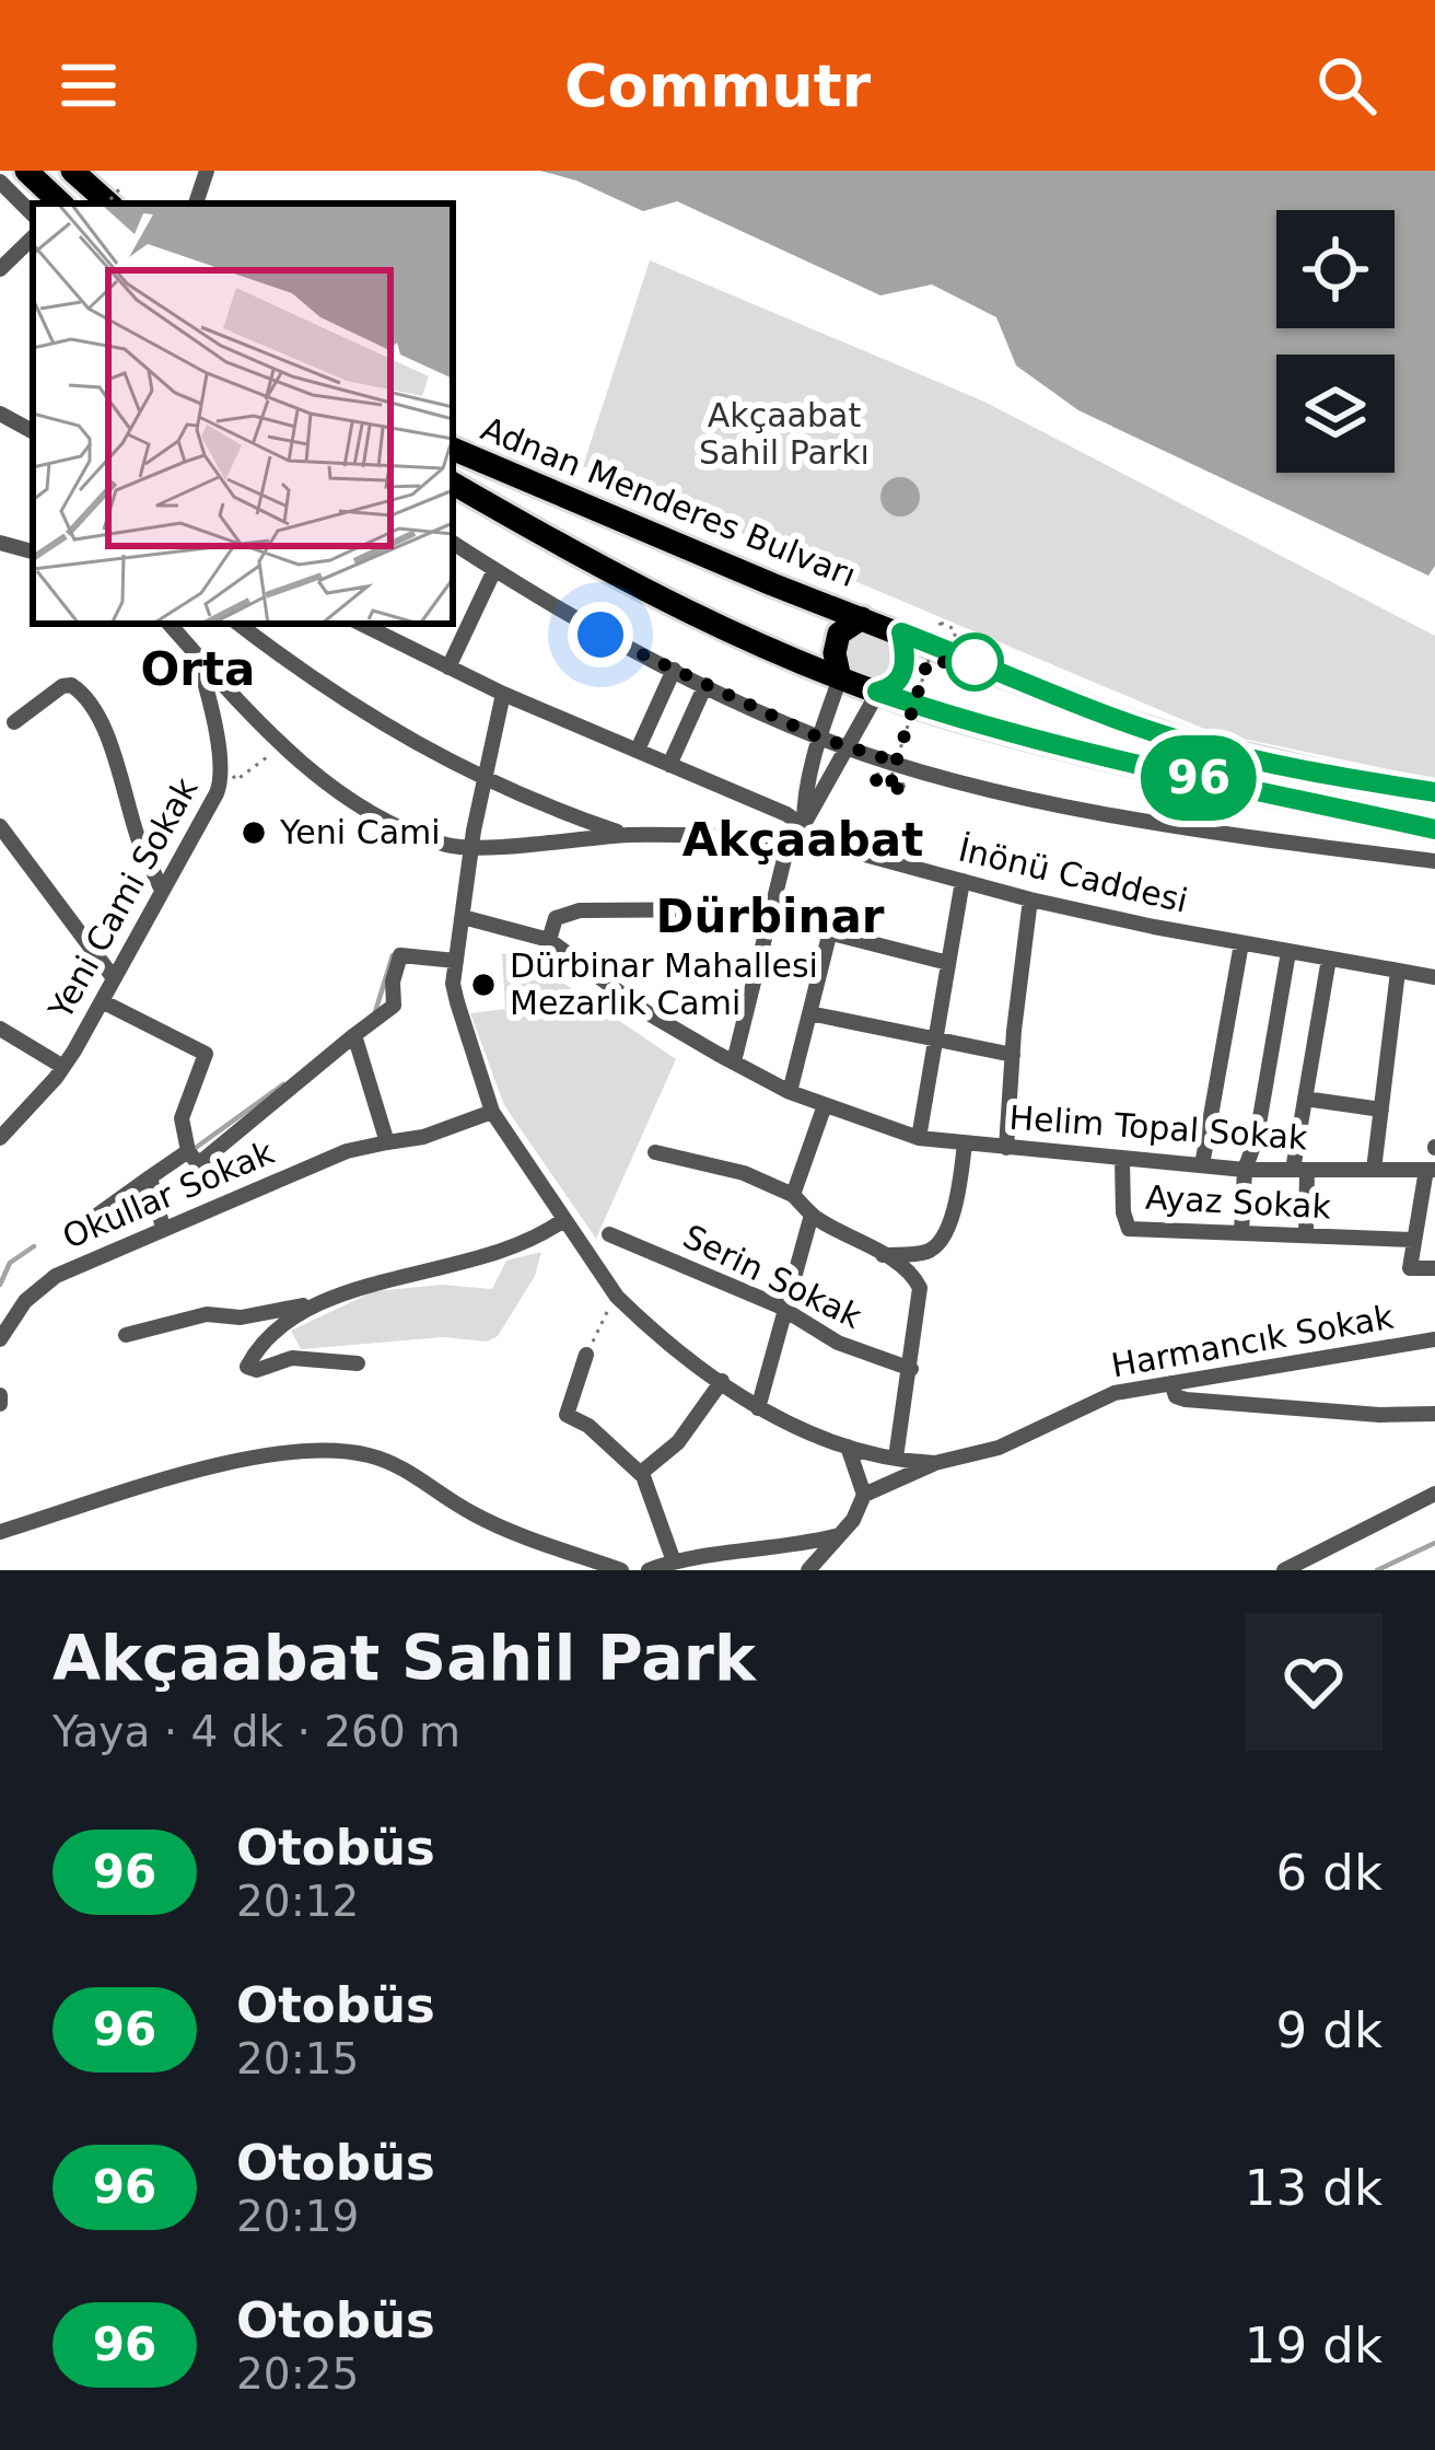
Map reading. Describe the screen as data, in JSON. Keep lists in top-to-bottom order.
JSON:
{
  "streets": {
    "highway": ["Adnan Menderes Bulvarı"],
    "street": [
      "İnönü Caddesi",
      "Yeni Cami Sokak",
      "Helim Topal Sokak",
      "Okullar Sokak",
      "Ayaz Sokak",
      "Serin Sokak",
      "Harmancık Sokak"
    ]
  },
  "crossings": [
    ["Helim Topal Sokak", "Ayaz Sokak"]
  ],
  "districts": ["Orta", "Akçaabat", "Dürbinar"],
  "parks": ["Akçaabat Sahil Parkı"],
  "places": ["Yeni Cami", "Dürbinar Mahallesi Mezarlık Cami"],
  "lines": ["bus line 96"],
  "page": {
    "header": "Commutr",
    "on_map": "96",
    "heading": ["Akçaabat Sahil Park", "Yaya · 4 dk · 260 m"],
    "list": [
      {
        "mark": "96",
        "name": "Otobüs",
        "note": "20:12",
        "value": "6 dk"
      },
      {
        "mark": "96",
        "name": "Otobüs",
        "note": "20:15",
        "value": "9 dk"
      },
      {
        "mark": "96",
        "name": "Otobüs",
        "note": "20:19",
        "value": "13 dk"
      },
      {
        "mark": "96",
        "name": "Otobüs",
        "note": "20:25",
        "value": "19 dk"
      }
    ]
  }
}
